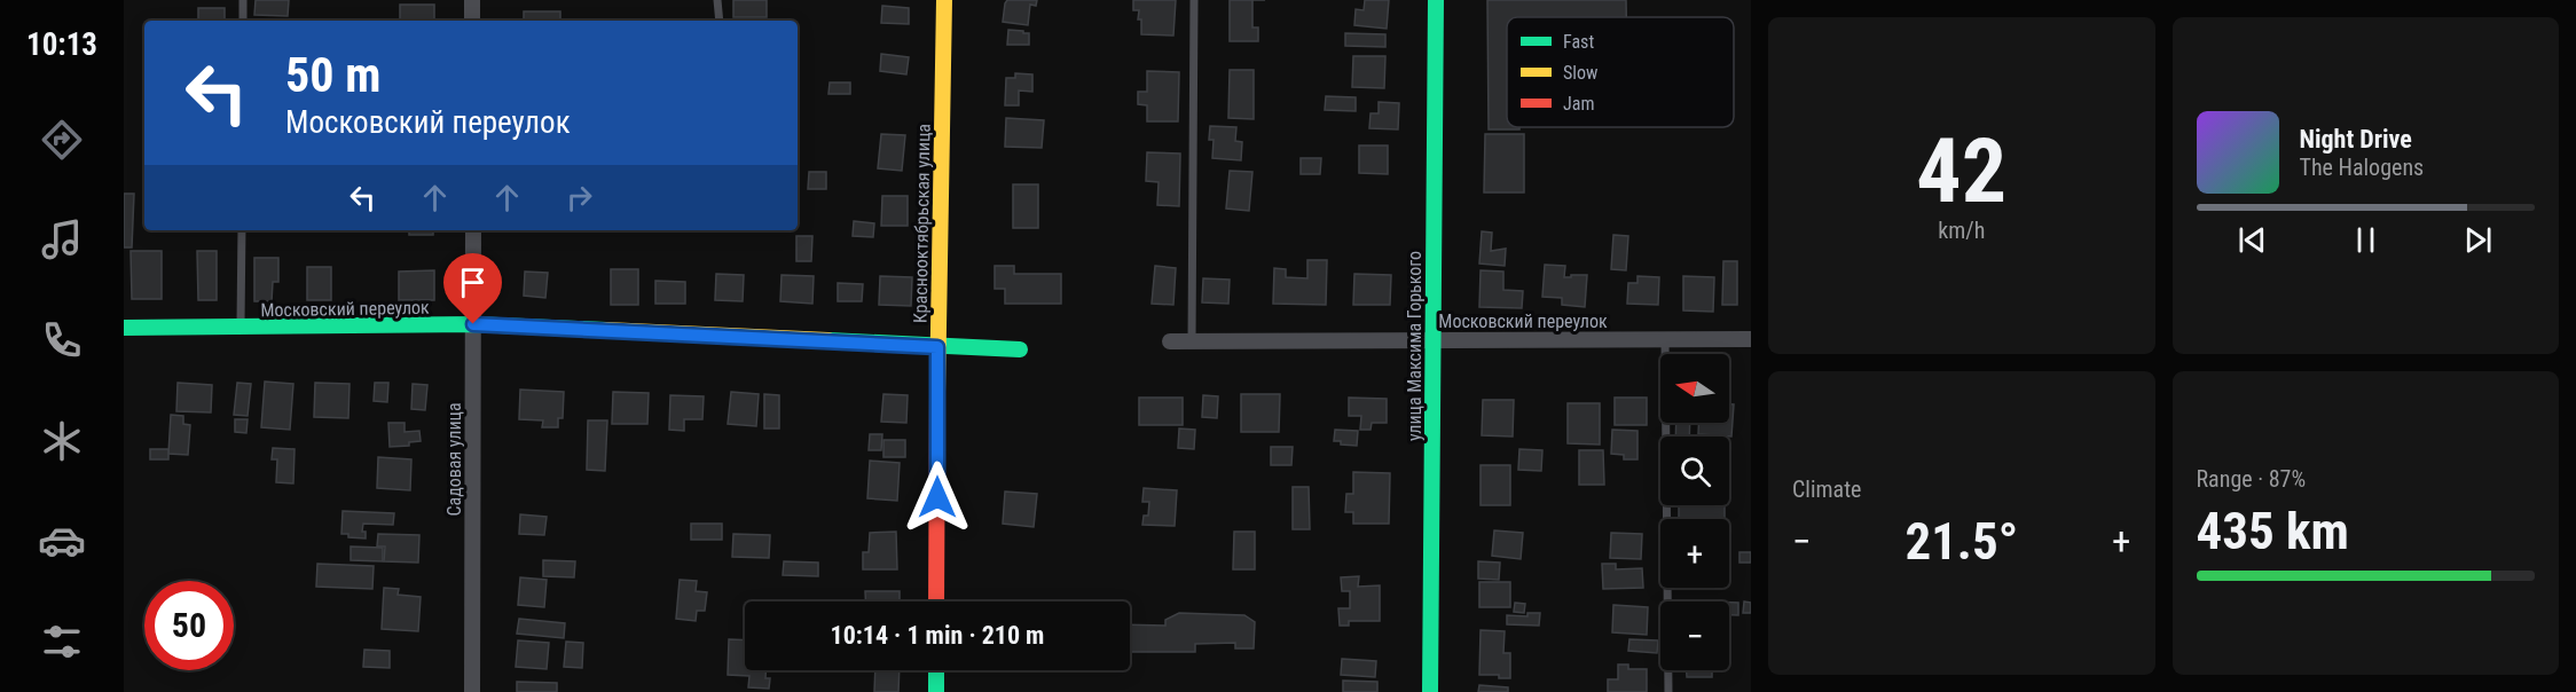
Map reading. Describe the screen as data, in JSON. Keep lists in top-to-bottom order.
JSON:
{
  "streets": {
    "street": [
      "Краснооктябрьская улица",
      "Московский переулок",
      "улица Максима Горького",
      "Садовая улица"
    ]
  },
  "crossings": [
    ["Краснооктябрьская улица", "Московский переулок"],
    ["Московский переулок", "улица Максима Горького"],
    ["Московский переулок", "Садовая улица"]
  ],
  "legend": ["Fast", "Slow", "Jam"],
  "north": "left",
  "page": {
    "tabs": "10:13",
    "tile": [
      ["42", "km/h"],
      "Climate",
      ["Range · 87%", "435 km"]
    ],
    "turn": ["50 m", "Московский переулок"],
    "song": ["Night Drive", "The Halogens"],
    "map_buttons": ["+", "−"],
    "heat": ["−", "21.5°", "+"],
    "limit": "50",
    "trip": "10:14 · 1 min · 210 m"
  }
}
